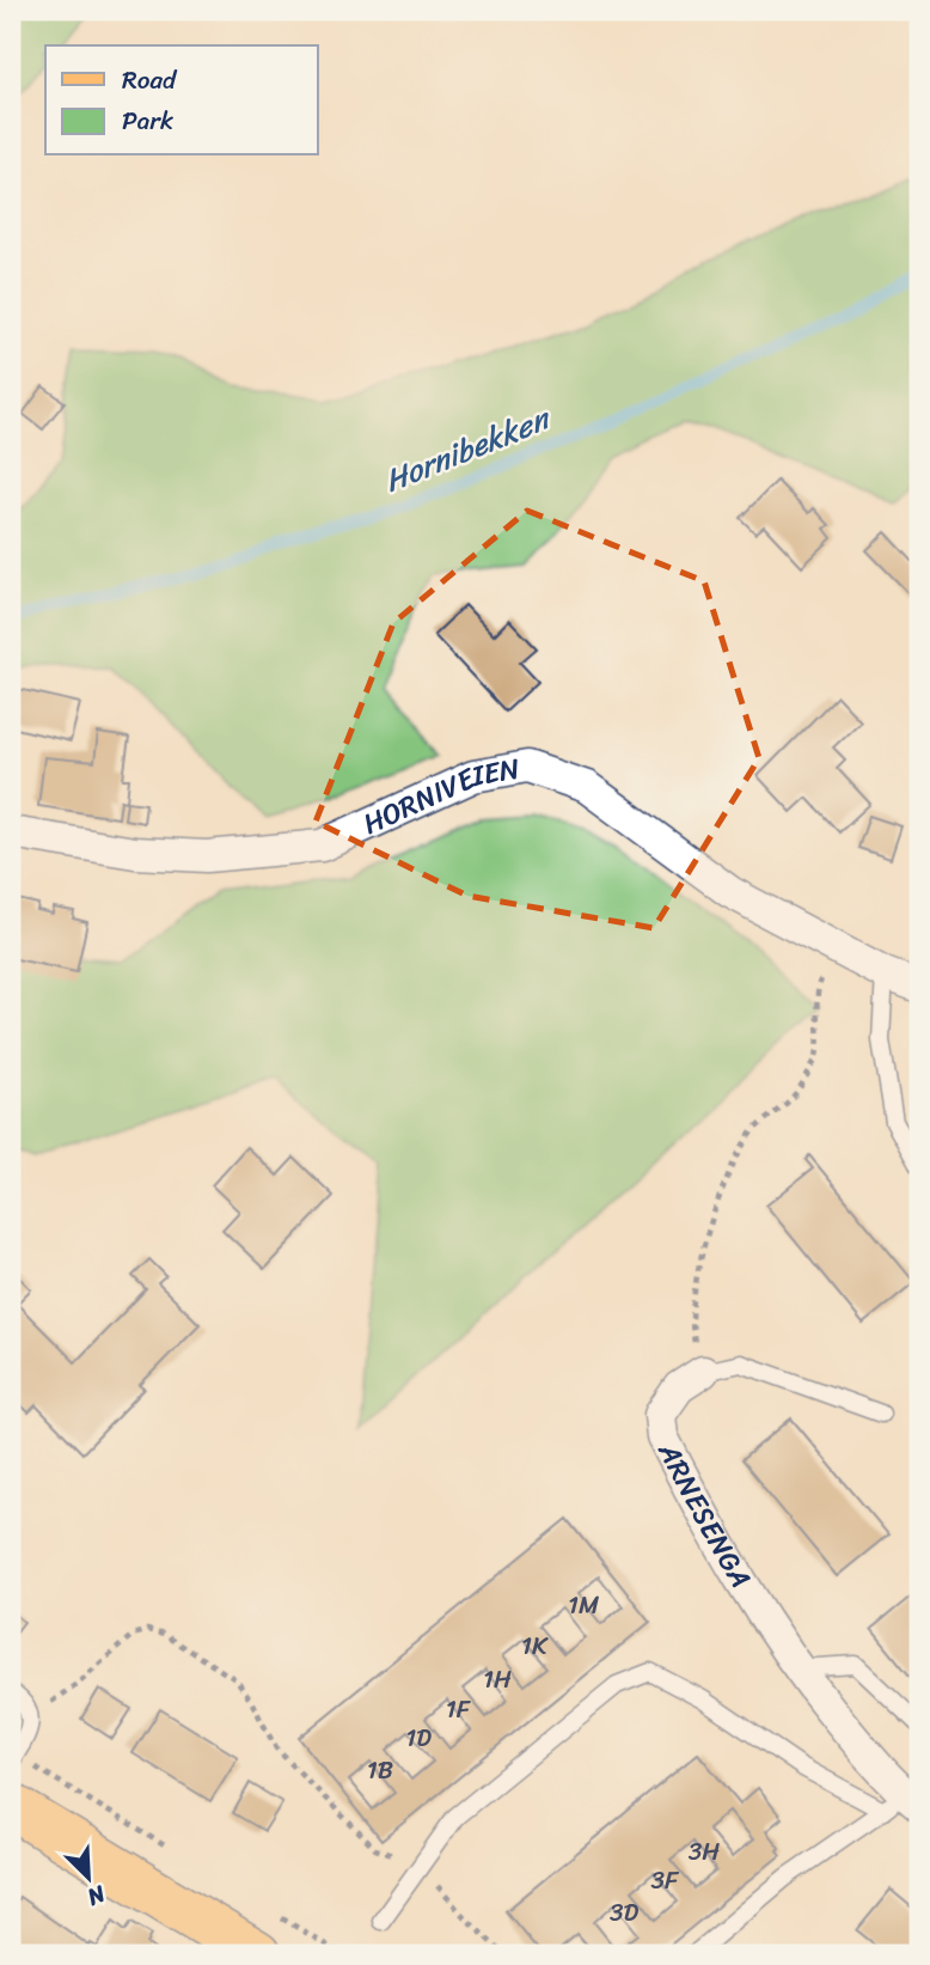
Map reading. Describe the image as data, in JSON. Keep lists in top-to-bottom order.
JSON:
{
  "streets": {
    "street": ["HORNIVEIEN", "ARNESENGA"]
  },
  "water": ["Hornibekken"],
  "house_numbers": [
    "1M",
    "1K",
    "1H",
    "1F",
    "1D",
    "1B",
    "3H",
    "3F",
    "3D"
  ],
  "legend": ["Road", "Park"],
  "north": "bottom right"
}
